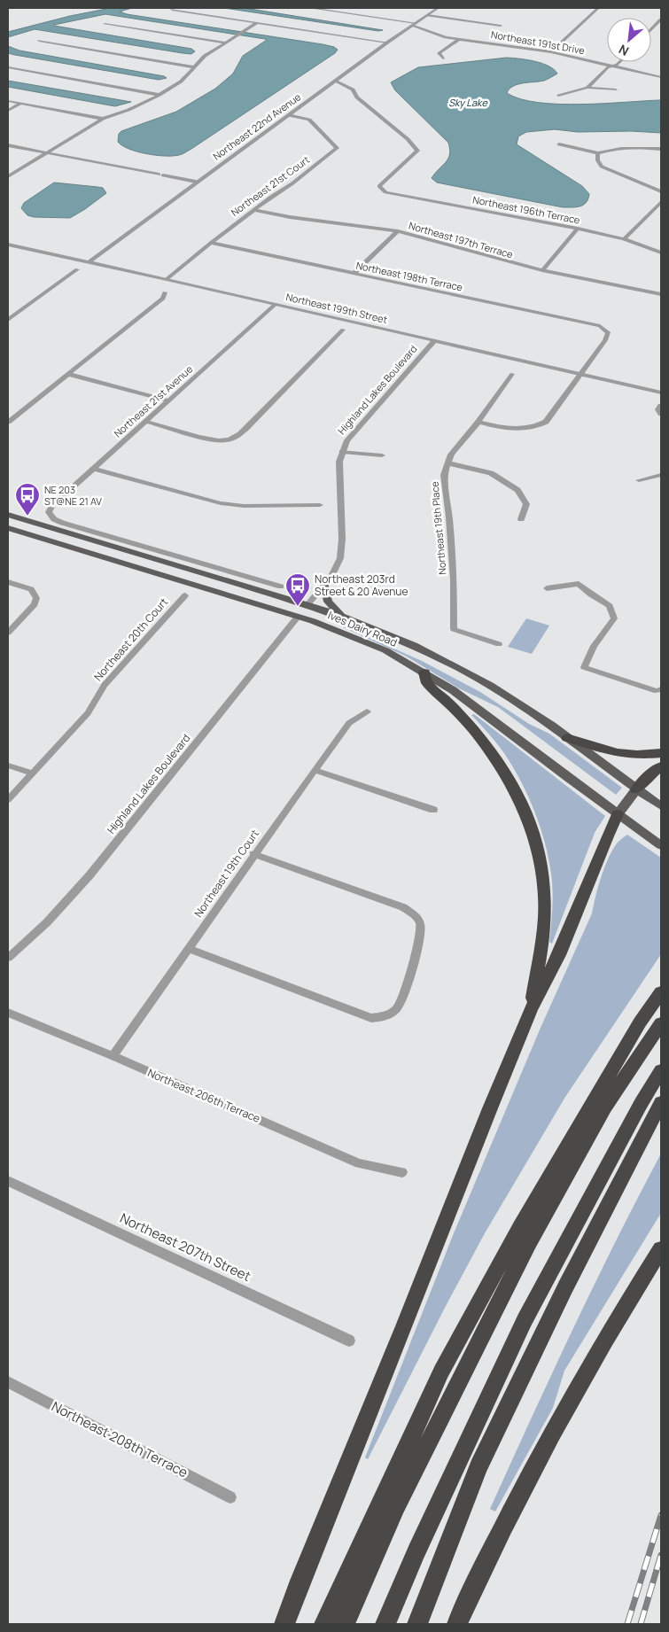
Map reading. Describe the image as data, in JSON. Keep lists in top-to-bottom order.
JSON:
{
  "streets": {
    "main road": ["Ives Dairy Road"],
    "street": [
      "Northeast 191st Drive",
      "Northeast 22nd Avenue",
      "Northeast 21st Court",
      "Northeast 196th Terrace",
      "Northeast 197th Terrace",
      "Northeast 198th Terrace",
      "Northeast 199th Street",
      "Highland Lakes Boulevard",
      "Northeast 21st Avenue",
      "Northeast 19th Place",
      "Northeast 20th Court",
      "Northeast 19th Court",
      "Northeast 206th Terrace",
      "Northeast 207th Street",
      "Northeast 208th Terrace"
    ]
  },
  "crossings": [
    ["Northeast 191st Drive", "Northeast 22nd Avenue"],
    ["Northeast 22nd Avenue", "Northeast 21st Court"],
    ["Northeast 22nd Avenue", "Northeast 196th Terrace"],
    ["Northeast 22nd Avenue", "Northeast 199th Street"],
    ["Northeast 21st Court", "Northeast 197th Terrace"],
    ["Northeast 21st Court", "Northeast 198th Terrace"],
    ["Northeast 21st Court", "Northeast 199th Street"],
    ["Northeast 198th Terrace", "Northeast 199th Street"],
    ["Northeast 199th Street", "Highland Lakes Boulevard"],
    ["Northeast 199th Street", "Northeast 21st Avenue"],
    ["Highland Lakes Boulevard", "Ives Dairy Road"],
    ["Northeast 19th Court", "Northeast 206th Terrace"]
  ],
  "water": ["Sky Lake"],
  "places": {
    "bus stop": ["NE 203 ST@NE 21 AV", "Northeast 203rd Street & 20 Avenue"]
  },
  "north": "bottom left"
}
